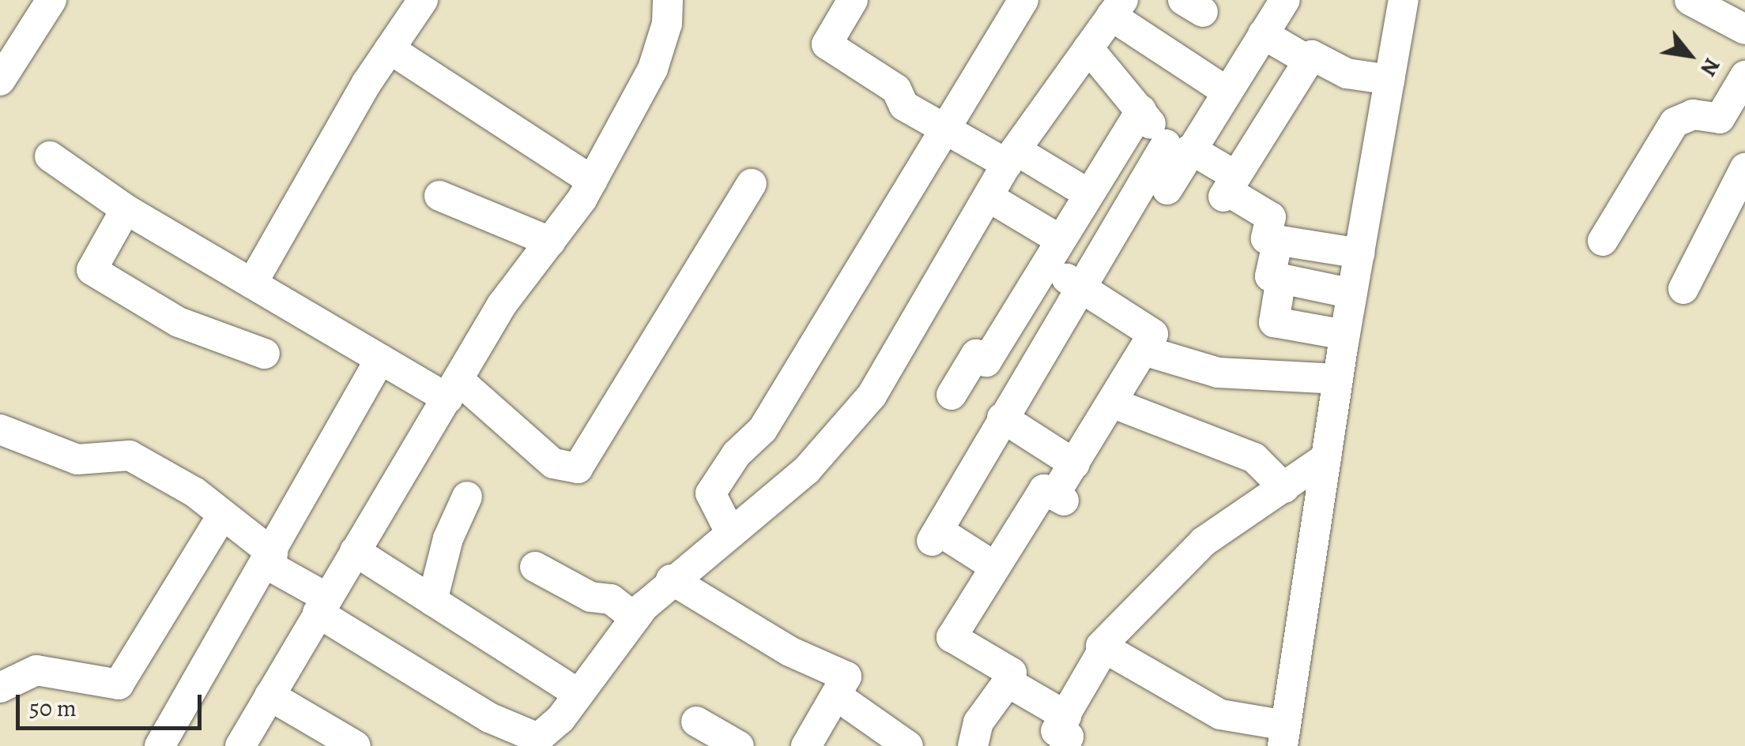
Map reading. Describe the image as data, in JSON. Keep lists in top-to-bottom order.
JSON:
{
  "scale_bar": "50 m",
  "north": "bottom right"
}
